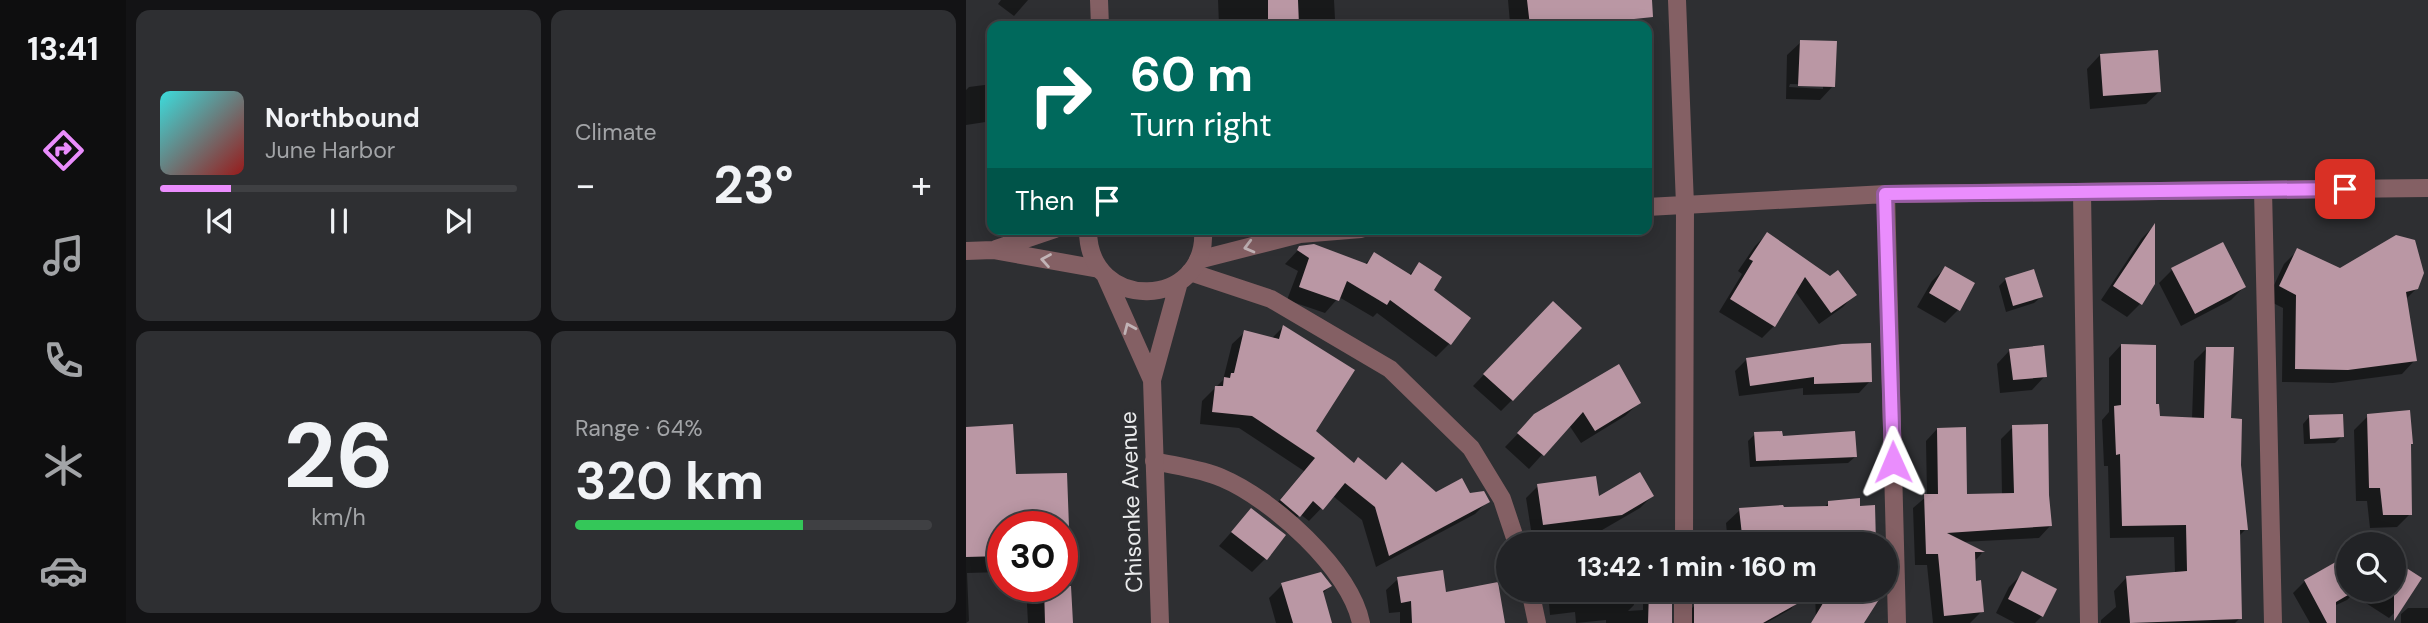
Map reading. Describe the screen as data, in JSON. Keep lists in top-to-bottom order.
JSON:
{
  "streets": {
    "street": ["Chisonke Avenue"]
  },
  "page": {
    "tabs": "13:41",
    "tile": [
      "Climate",
      ["26", "km/h"],
      ["Range · 64%", "320 km"]
    ],
    "turn": ["60 m", "Turn right"],
    "song": ["Northbound", "June Harbor"],
    "heat": ["−", "23°", "+"],
    "then": "Then",
    "limit": "30",
    "trip": "13:42 · 1 min · 160 m"
  }
}
